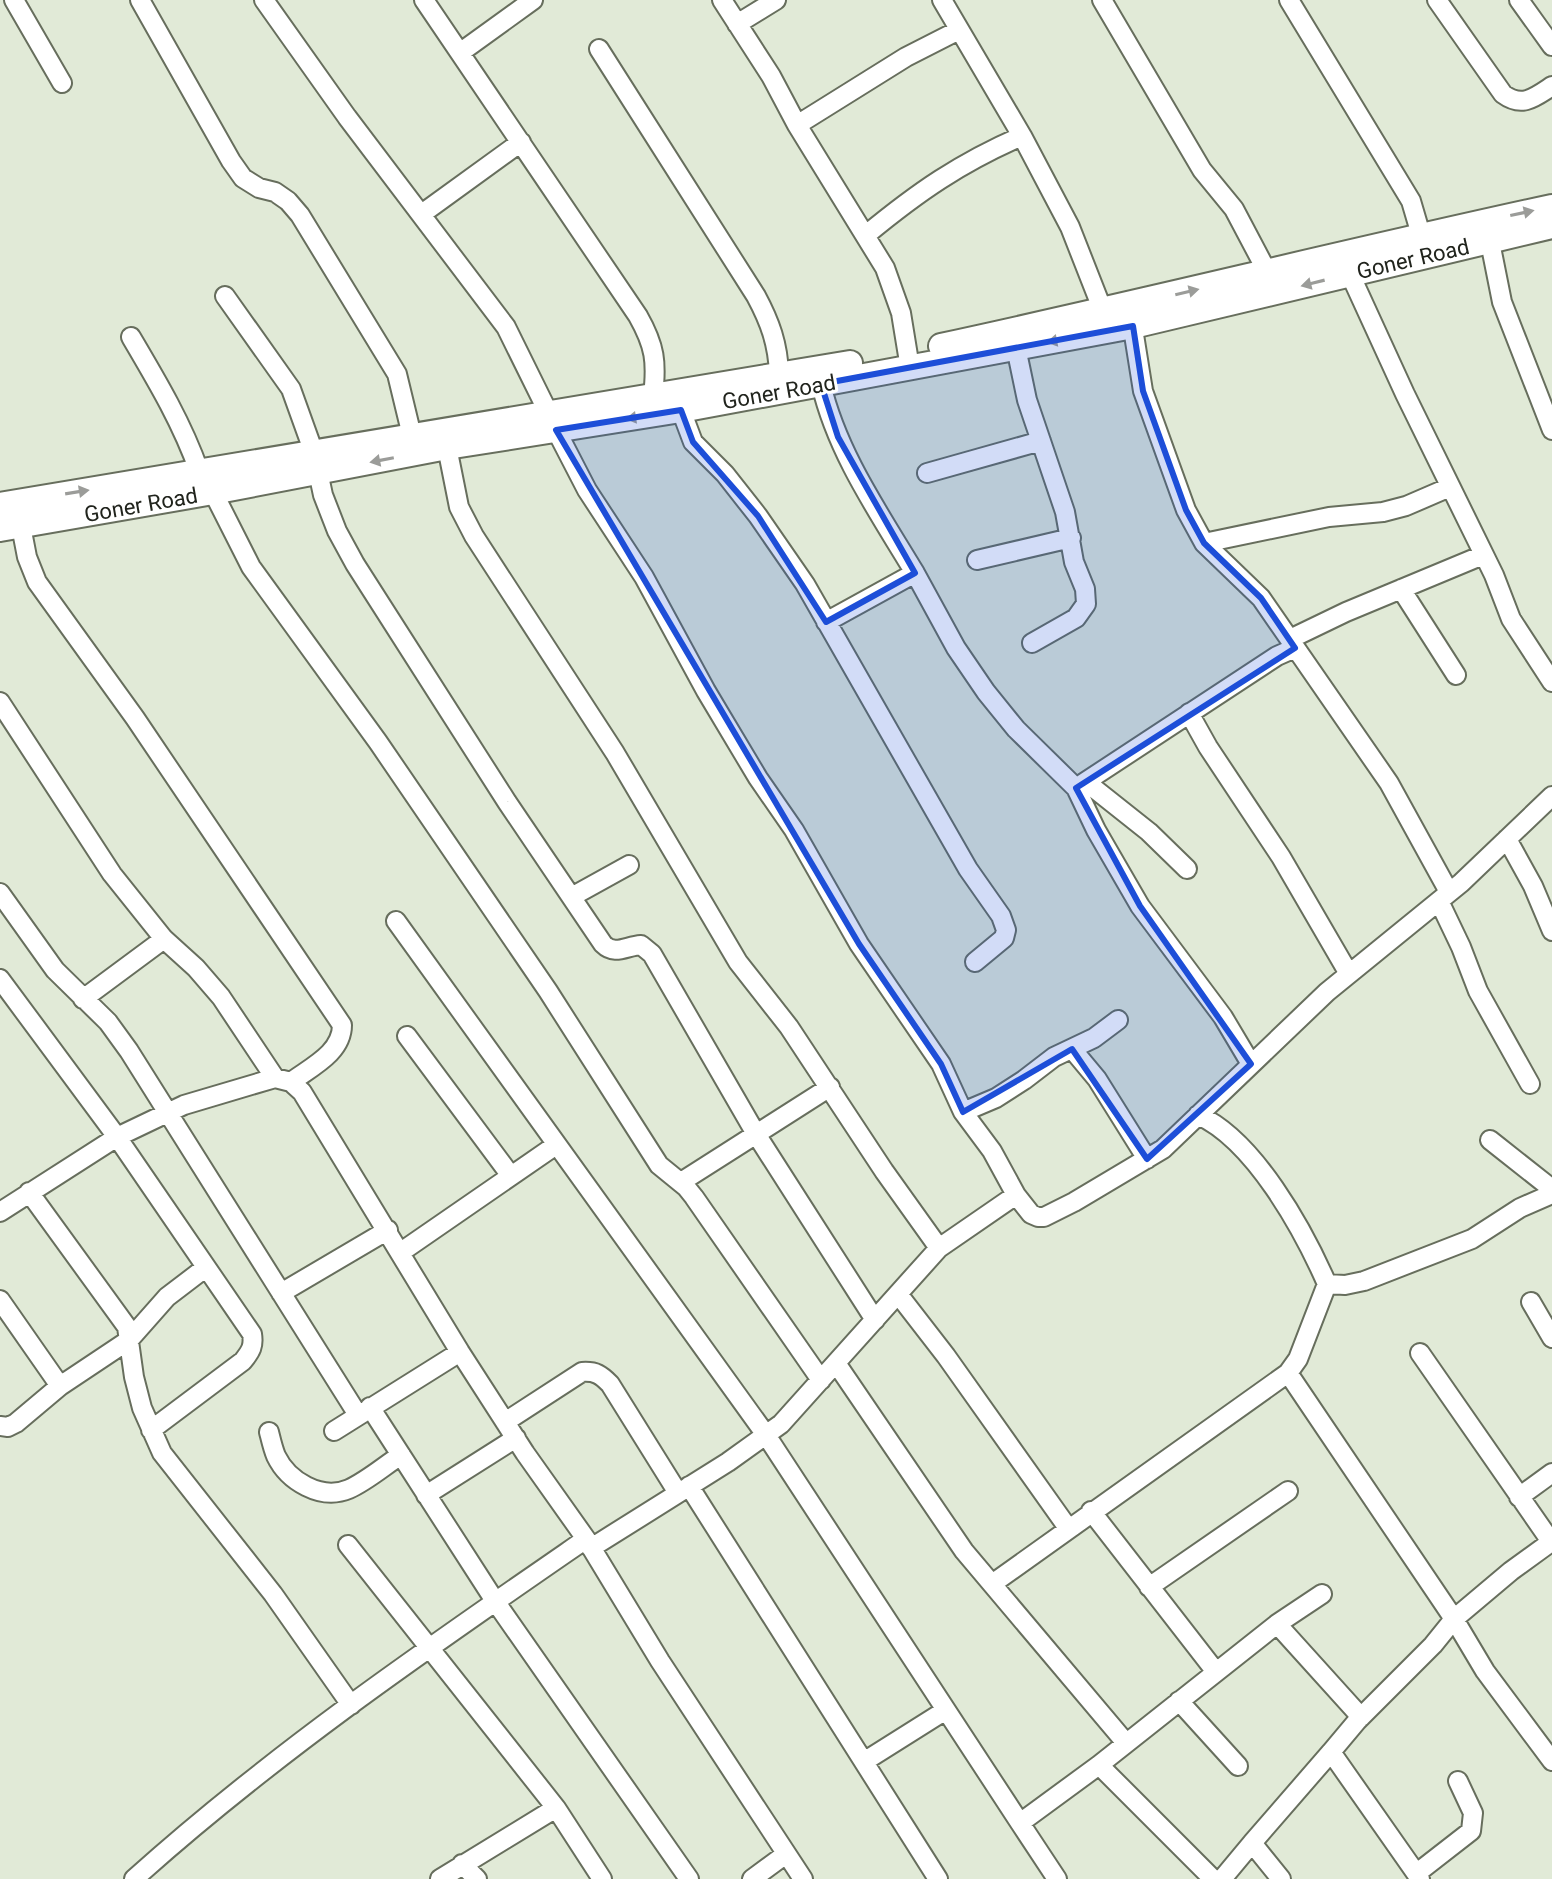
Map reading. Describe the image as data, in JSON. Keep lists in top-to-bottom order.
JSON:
{
  "streets": {
    "street": ["Goner Road"]
  }
}
